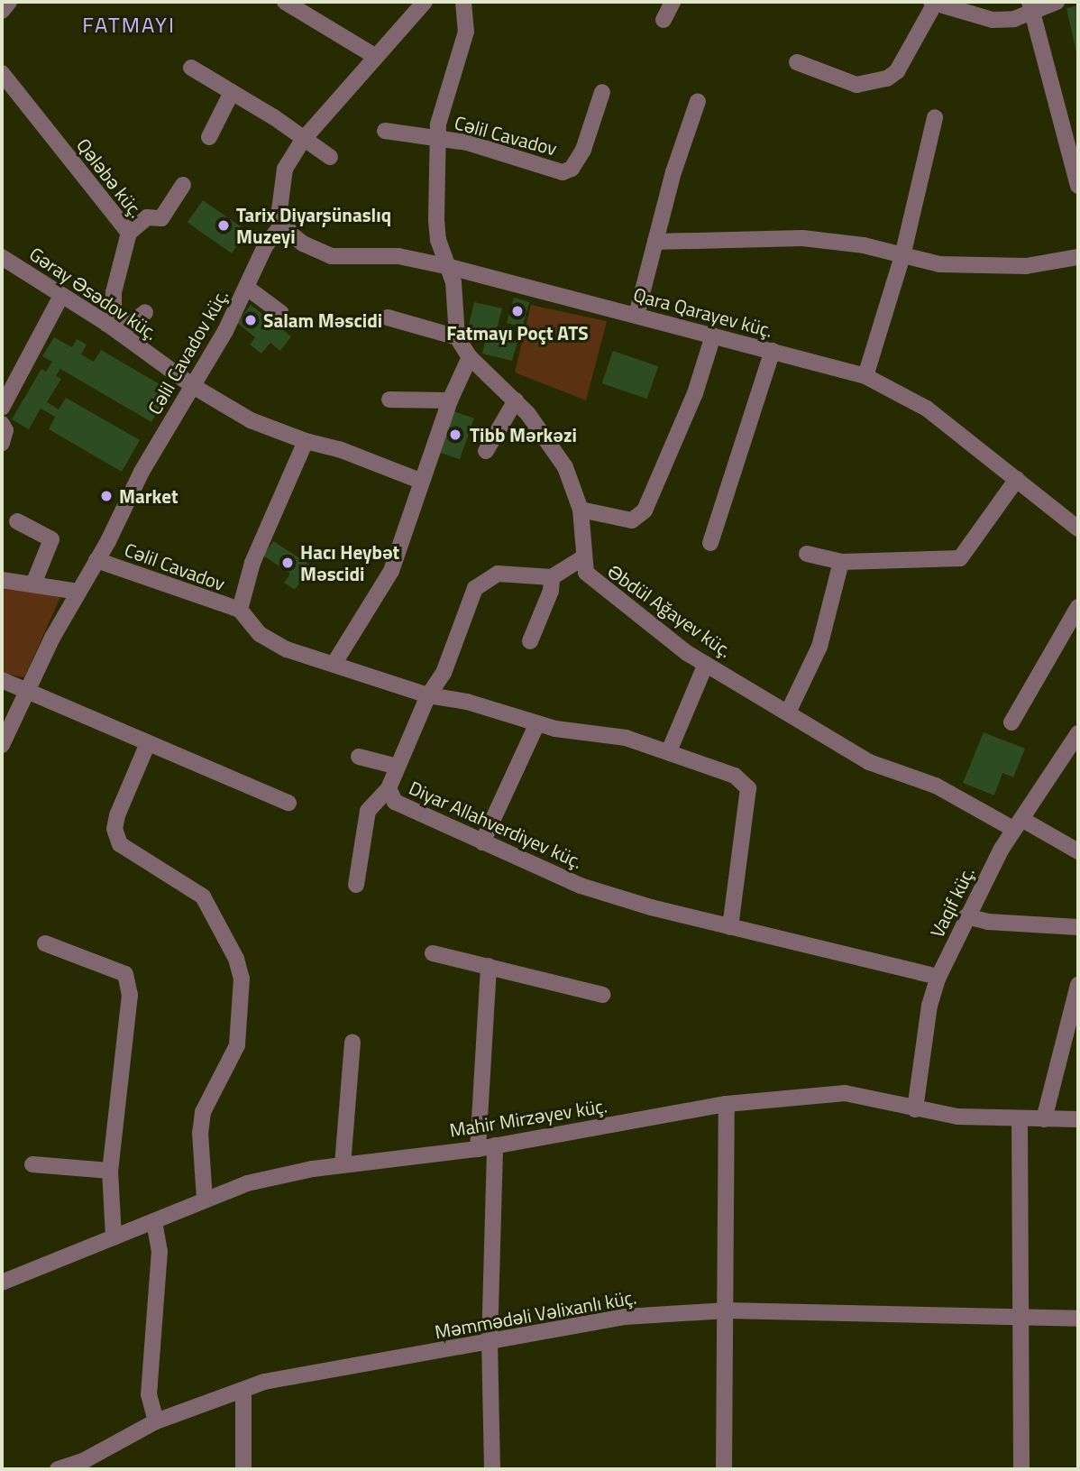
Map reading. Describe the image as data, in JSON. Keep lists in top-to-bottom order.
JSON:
{
  "streets": {
    "street": [
      "Cəlil Cavadov",
      "Qələbə küç.",
      "Gəray Əsədov küç.",
      "Qara Qarayev küç.",
      "Cəlil Cavadov küç.",
      "Əbdül Ağayev küç.",
      "Diyar Allahverdiyev küç.",
      "Vaqif küç.",
      "Mahir Mirzəyev küç.",
      "Məmmədəli Vəlixanlı küç."
    ]
  },
  "crossings": [
    ["Cəlil Cavadov", "Cəlil Cavadov küç."],
    ["Cəlil Cavadov", "Əbdül Ağayev küç."],
    ["Qələbə küç.", "Gəray Əsədov küç."],
    ["Gəray Əsədov küç.", "Cəlil Cavadov küç."],
    ["Qara Qarayev küç.", "Cəlil Cavadov küç."],
    ["Qara Qarayev küç.", "Əbdül Ağayev küç."],
    ["Əbdül Ağayev küç.", "Vaqif küç."],
    ["Diyar Allahverdiyev küç.", "Vaqif küç."],
    ["Vaqif küç.", "Mahir Mirzəyev küç."]
  ],
  "districts": ["FATMAYI"],
  "places": [
    "Tarix Diyarşünaslıq Muzeyi",
    "Fatmayı Poçt ATS",
    "Salam Məscidi",
    "Tibb Mərkəzi",
    "Market",
    "Hacı Heybət Məscidi"
  ]
}
